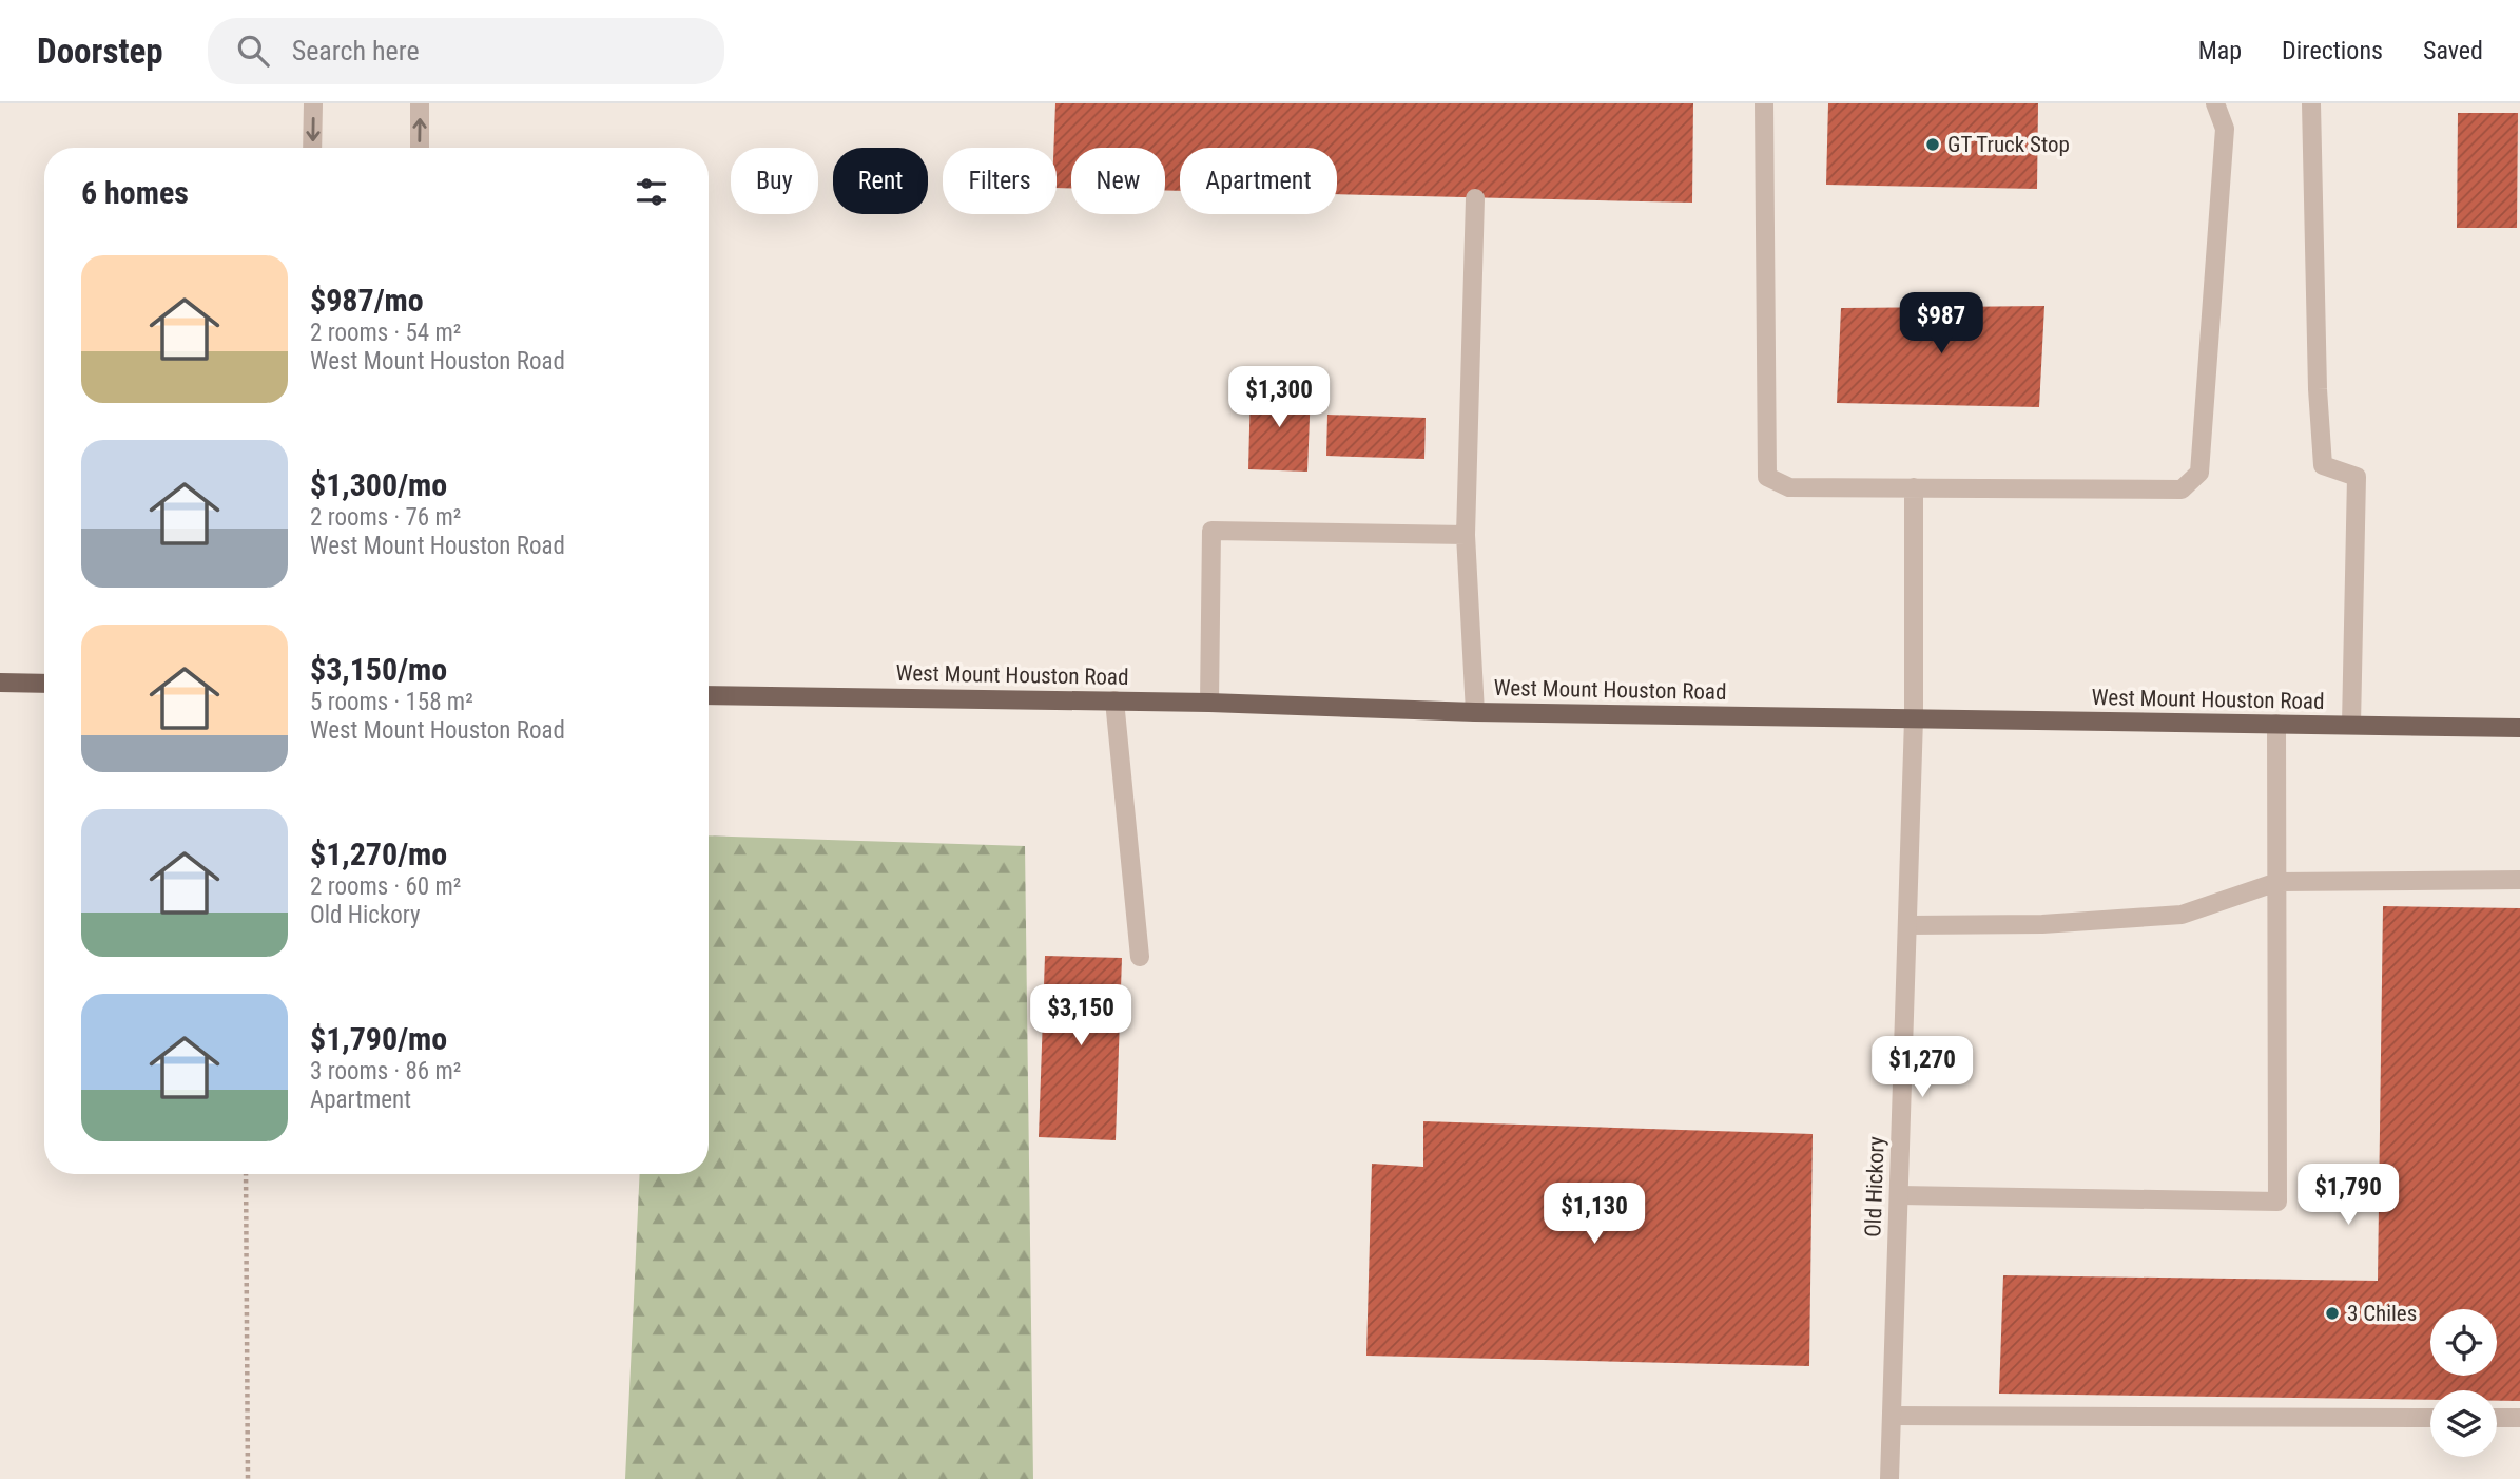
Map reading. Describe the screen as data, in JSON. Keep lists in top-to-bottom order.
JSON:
{
  "streets": {
    "main road": ["West Mount Houston Road"],
    "street": ["Old Hickory"]
  },
  "crossings": [
    ["West Mount Houston Road", "Old Hickory"]
  ],
  "places": ["GT Truck Stop", "3 Chiles"],
  "page": {
    "header": "Doorstep",
    "search": "Search here",
    "nav": ["Map", "Directions", "Saved"],
    "chip": [
      "Buy",
      "Rent",
      "Filters",
      "New",
      "Apartment"
    ],
    "heading": "6 homes",
    "list": [
      {
        "name": "$987/mo",
        "note": "2 rooms · 54 m² · West Mount Houston Road"
      },
      {
        "name": "$1,300/mo",
        "note": "2 rooms · 76 m² · West Mount Houston Road"
      },
      {
        "name": "$3,150/mo",
        "note": "5 rooms · 158 m² · West Mount Houston Road"
      },
      {
        "name": "$1,270/mo",
        "note": "2 rooms · 60 m² · Old Hickory"
      },
      {
        "name": "$1,790/mo",
        "note": "3 rooms · 86 m² · Apartment"
      }
    ],
    "price": [
      "$987",
      "$1,300",
      "$3,150",
      "$1,270",
      "$1,790",
      "$1,130"
    ]
  }
}
